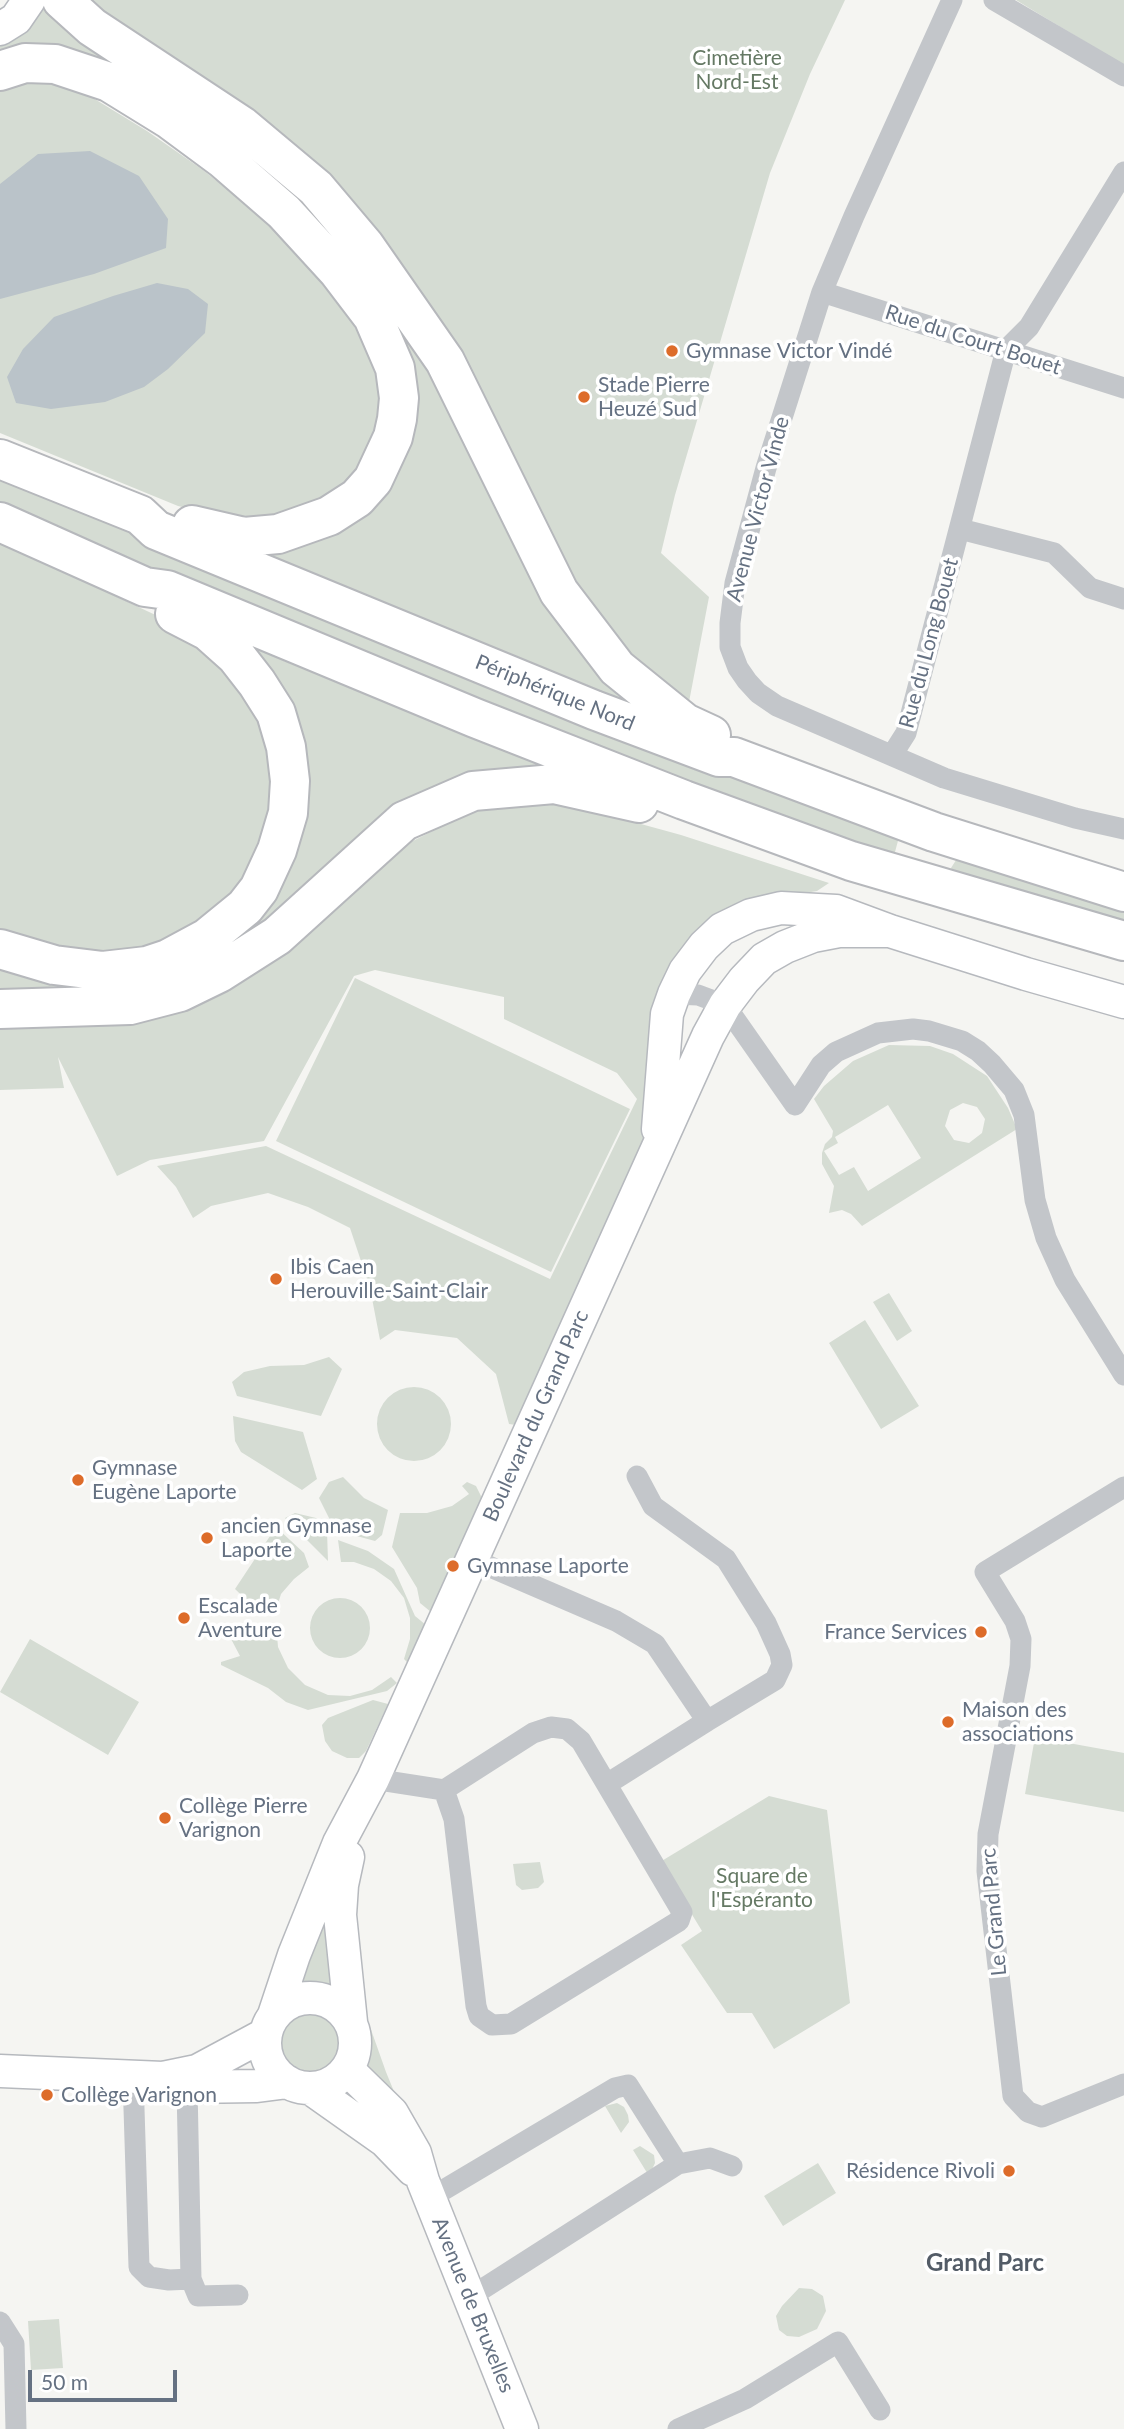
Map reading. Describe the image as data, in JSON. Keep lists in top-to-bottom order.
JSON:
{
  "streets": {
    "highway": ["Périphérique Nord"],
    "street": [
      "Rue du Court Bouet",
      "Avenue Victor Vinde",
      "Rue du Long Bouet",
      "Boulevard du Grand Parc",
      "Le Grand Parc",
      "Avenue de Bruxelles"
    ]
  },
  "crossings": [
    ["Rue du Court Bouet", "Avenue Victor Vinde"],
    ["Rue du Court Bouet", "Rue du Long Bouet"],
    ["Avenue Victor Vinde", "Rue du Long Bouet"],
    ["Boulevard du Grand Parc", "Avenue de Bruxelles"]
  ],
  "districts": ["Grand Parc"],
  "parks": ["Cimetière Nord-Est", "Square de l'Espéranto"],
  "places": [
    "Gymnase Victor Vindé",
    "Stade Pierre Heuzé Sud",
    "Ibis Caen Herouville-Saint-Clair",
    "Gymnase Eugène Laporte",
    "ancien Gymnase Laporte",
    "Gymnase Laporte",
    "Escalade Aventure",
    "France Services",
    "Maison des associations",
    "Collège Pierre Varignon",
    "Collège Varignon",
    "Résidence Rivoli"
  ],
  "scale_bar": "50 m"
}
